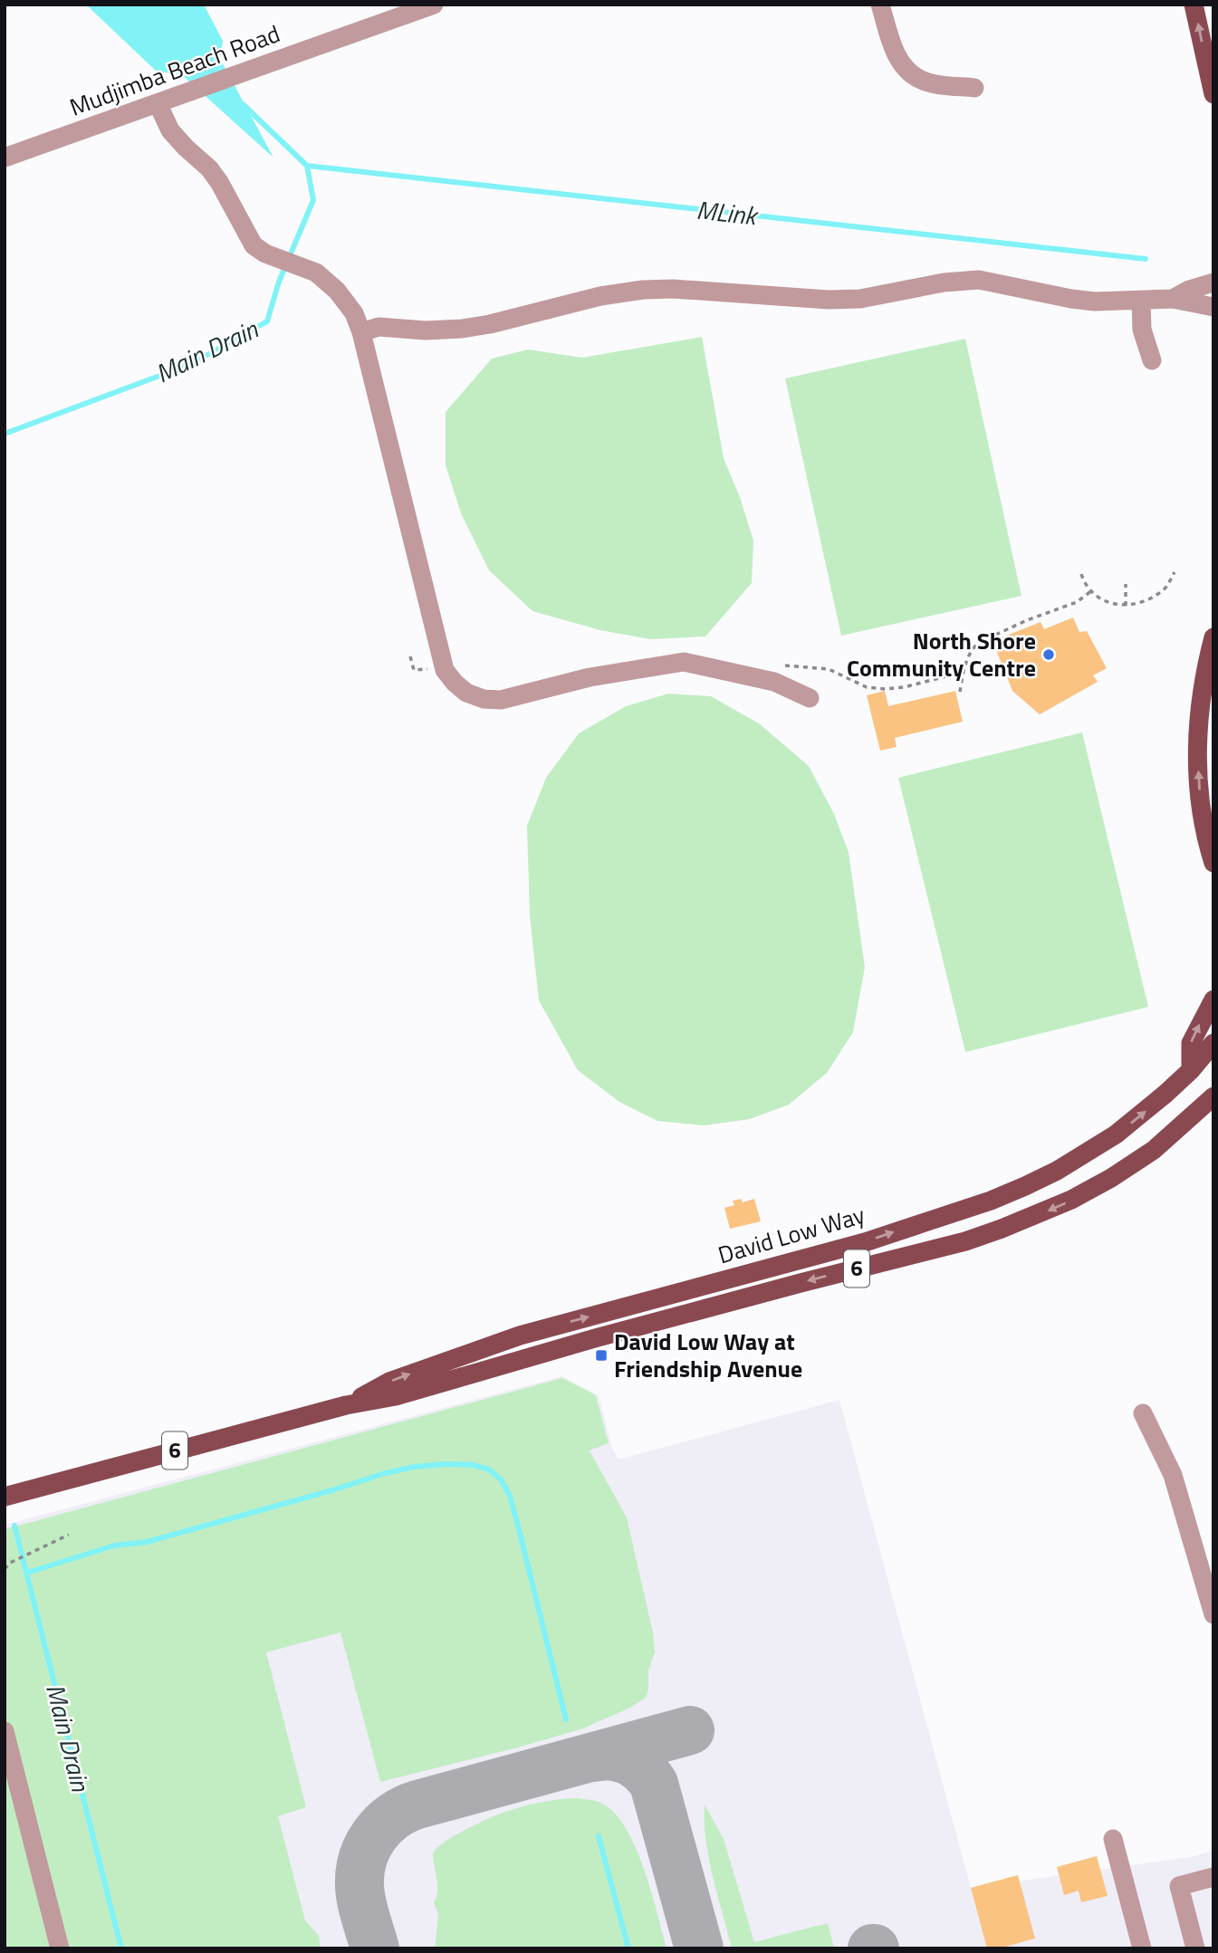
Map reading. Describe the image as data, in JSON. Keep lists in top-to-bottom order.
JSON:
{
  "streets": {
    "main road": ["David Low Way", "6"],
    "street": ["Mudjimba Beach Road"]
  },
  "water": ["MLink", "Main Drain"],
  "places": {
    "other": ["North Shore Community Centre"],
    "transit": ["David Low Way at Friendship Avenue"]
  }
}
